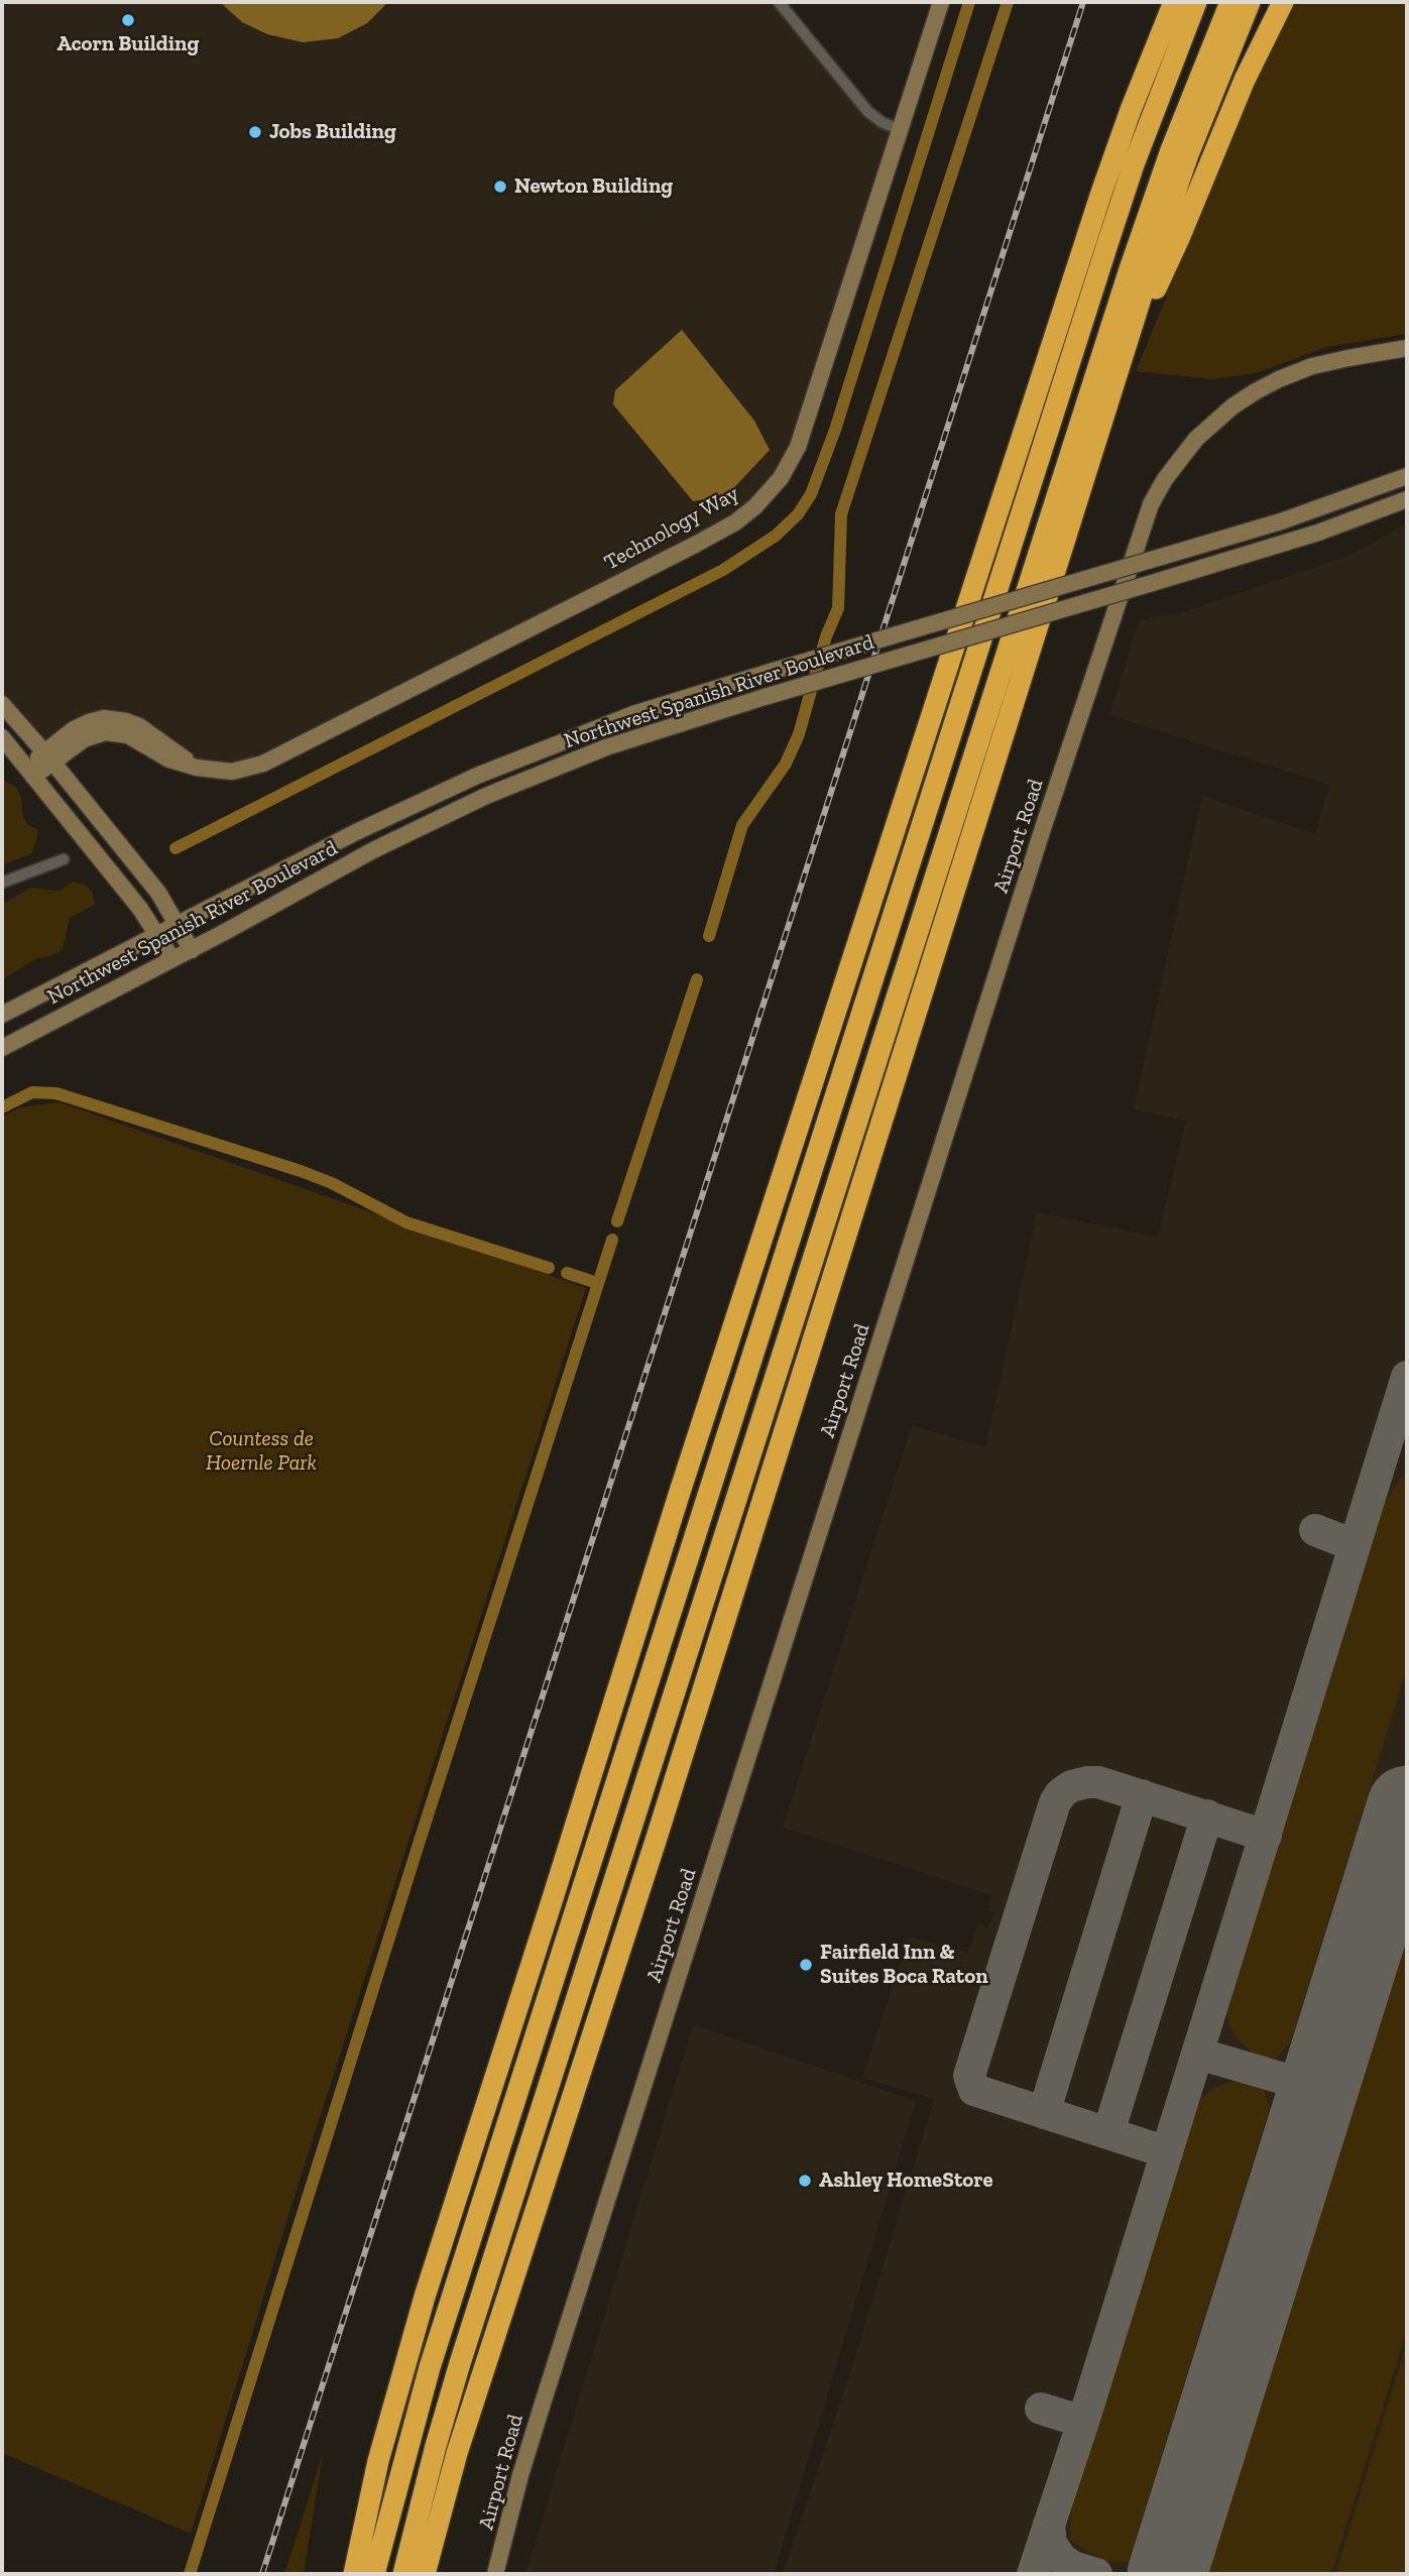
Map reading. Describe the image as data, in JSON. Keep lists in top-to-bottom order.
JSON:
{
  "streets": {
    "street": ["Technology Way", "Northwest Spanish River Boulevard", "Airport Road"]
  },
  "parks": ["Countess de Hoernle Park"],
  "places": [
    "Acorn Building",
    "Jobs Building",
    "Newton Building",
    "Fairfield Inn & Suites Boca Raton",
    "Ashley HomeStore"
  ]
}
